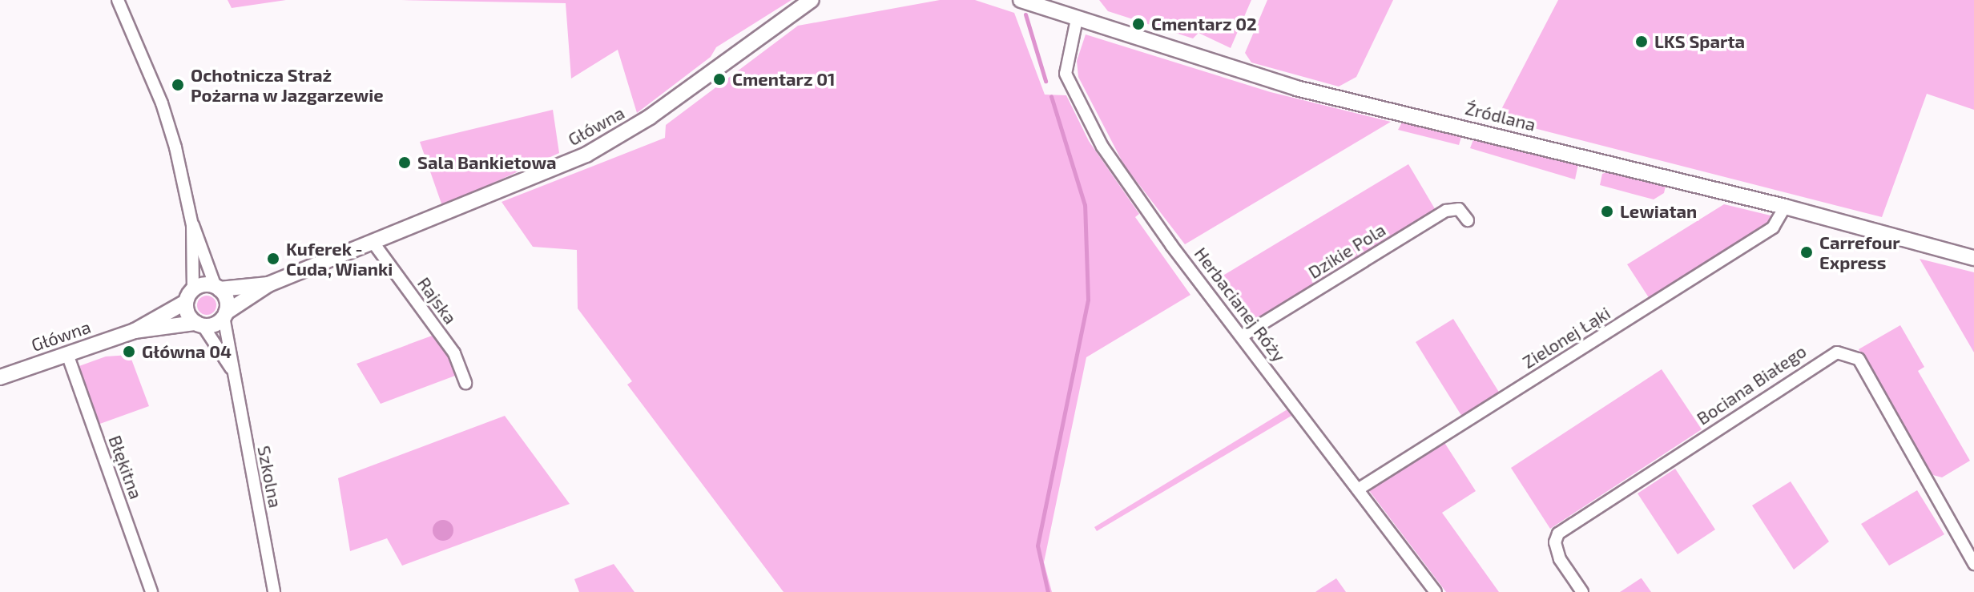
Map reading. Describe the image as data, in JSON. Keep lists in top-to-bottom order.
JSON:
{
  "streets": {
    "main road": ["Źródlana", "Główna"],
    "street": [
      "Dzikie Pola",
      "Rajska",
      "Herbacianej Róży",
      "Zielonej Łąki",
      "Bociana Białego",
      "Błękitna",
      "Szkolna"
    ]
  },
  "crossings": [
    ["Źródlana", "Herbacianej Róży"],
    ["Źródlana", "Zielonej Łąki"],
    ["Główna", "Rajska"],
    ["Główna", "Błękitna"],
    ["Główna", "Szkolna"],
    ["Dzikie Pola", "Herbacianej Róży"],
    ["Herbacianej Róży", "Zielonej Łąki"]
  ],
  "places": [
    "Cmentarz 02",
    "LKS Sparta",
    "Cmentarz 01",
    "Ochotnicza Straż Pożarna w Jazgarzewie",
    "Sala Bankietowa",
    "Lewiatan",
    "Carrefour Express",
    "Kuferek - Cuda, Wianki",
    "Główna 04"
  ]
}
